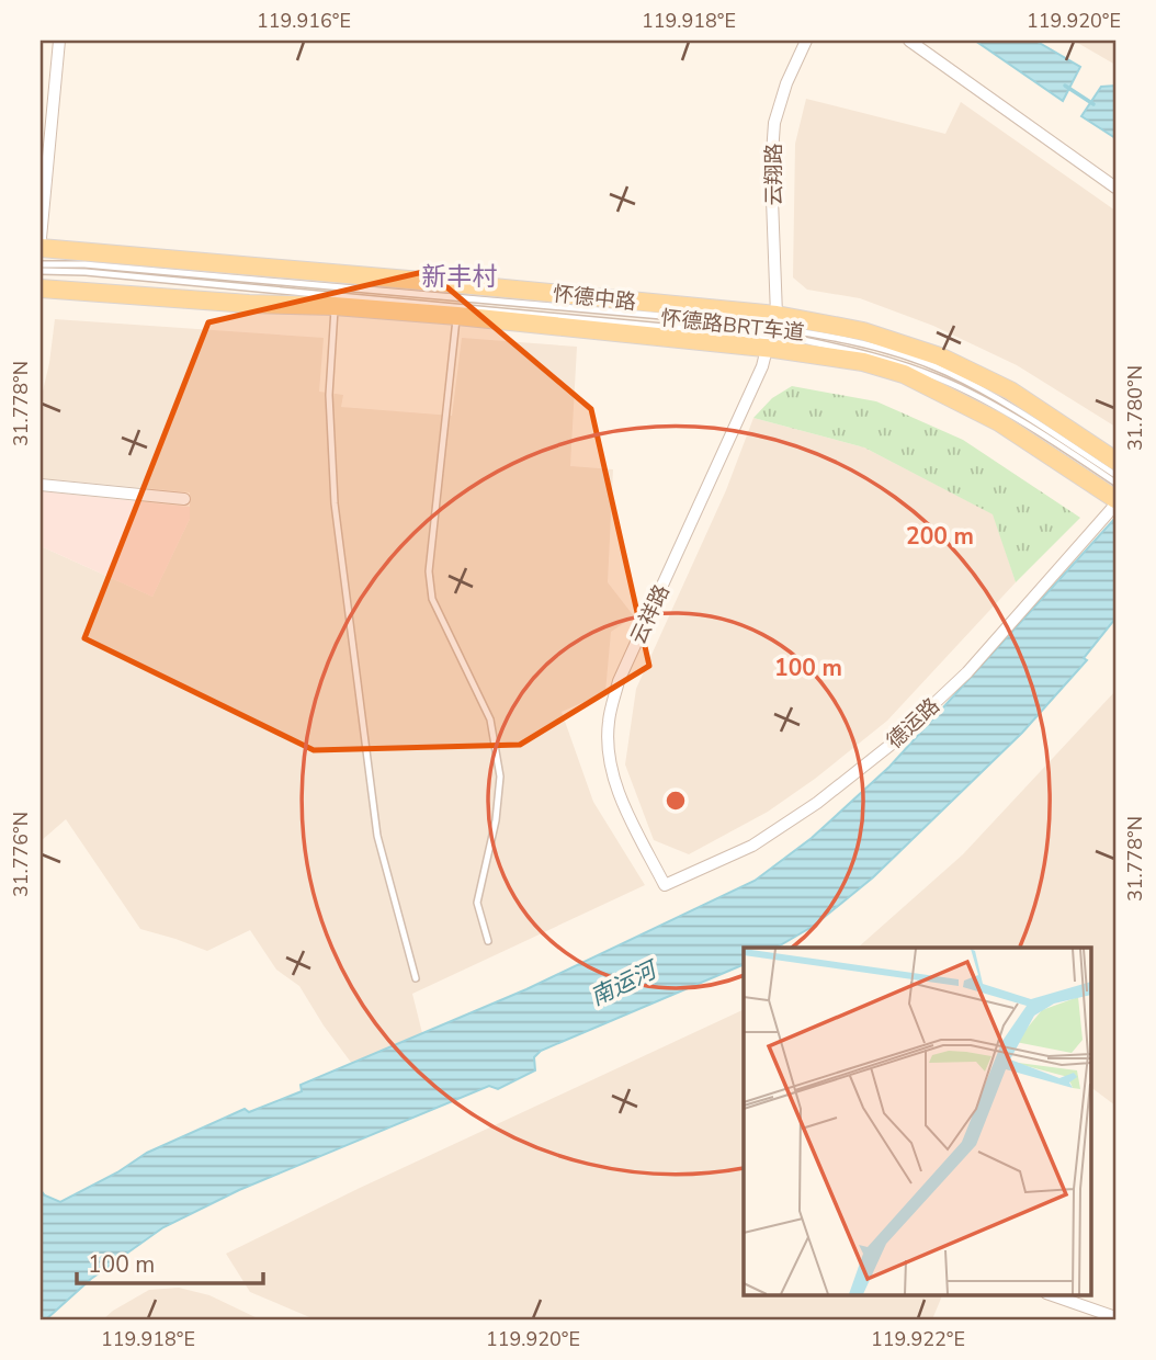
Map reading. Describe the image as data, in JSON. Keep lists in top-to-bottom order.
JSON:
{
  "streets": {
    "main road": ["怀德中路"],
    "street": ["云翔路", "云祥路", "德运路"],
    "lane": ["怀德路BRT车道"]
  },
  "crossings": [
    ["云翔路", "怀德中路"],
    ["怀德中路", "怀德路BRT车道"],
    ["怀德中路", "云祥路"],
    ["怀德中路", "德运路"],
    ["怀德路BRT车道", "德运路"],
    ["云祥路", "德运路"]
  ],
  "districts": ["新丰村"],
  "water": ["南运河"],
  "scale_bar": "100 m",
  "coordinates": [
    "119.916°E",
    "119.918°E",
    "119.920°E",
    "31.778°N",
    "31.780°N",
    "31.776°N",
    "119.922°E"
  ],
  "rings": ["200 m", "100 m"]
}
